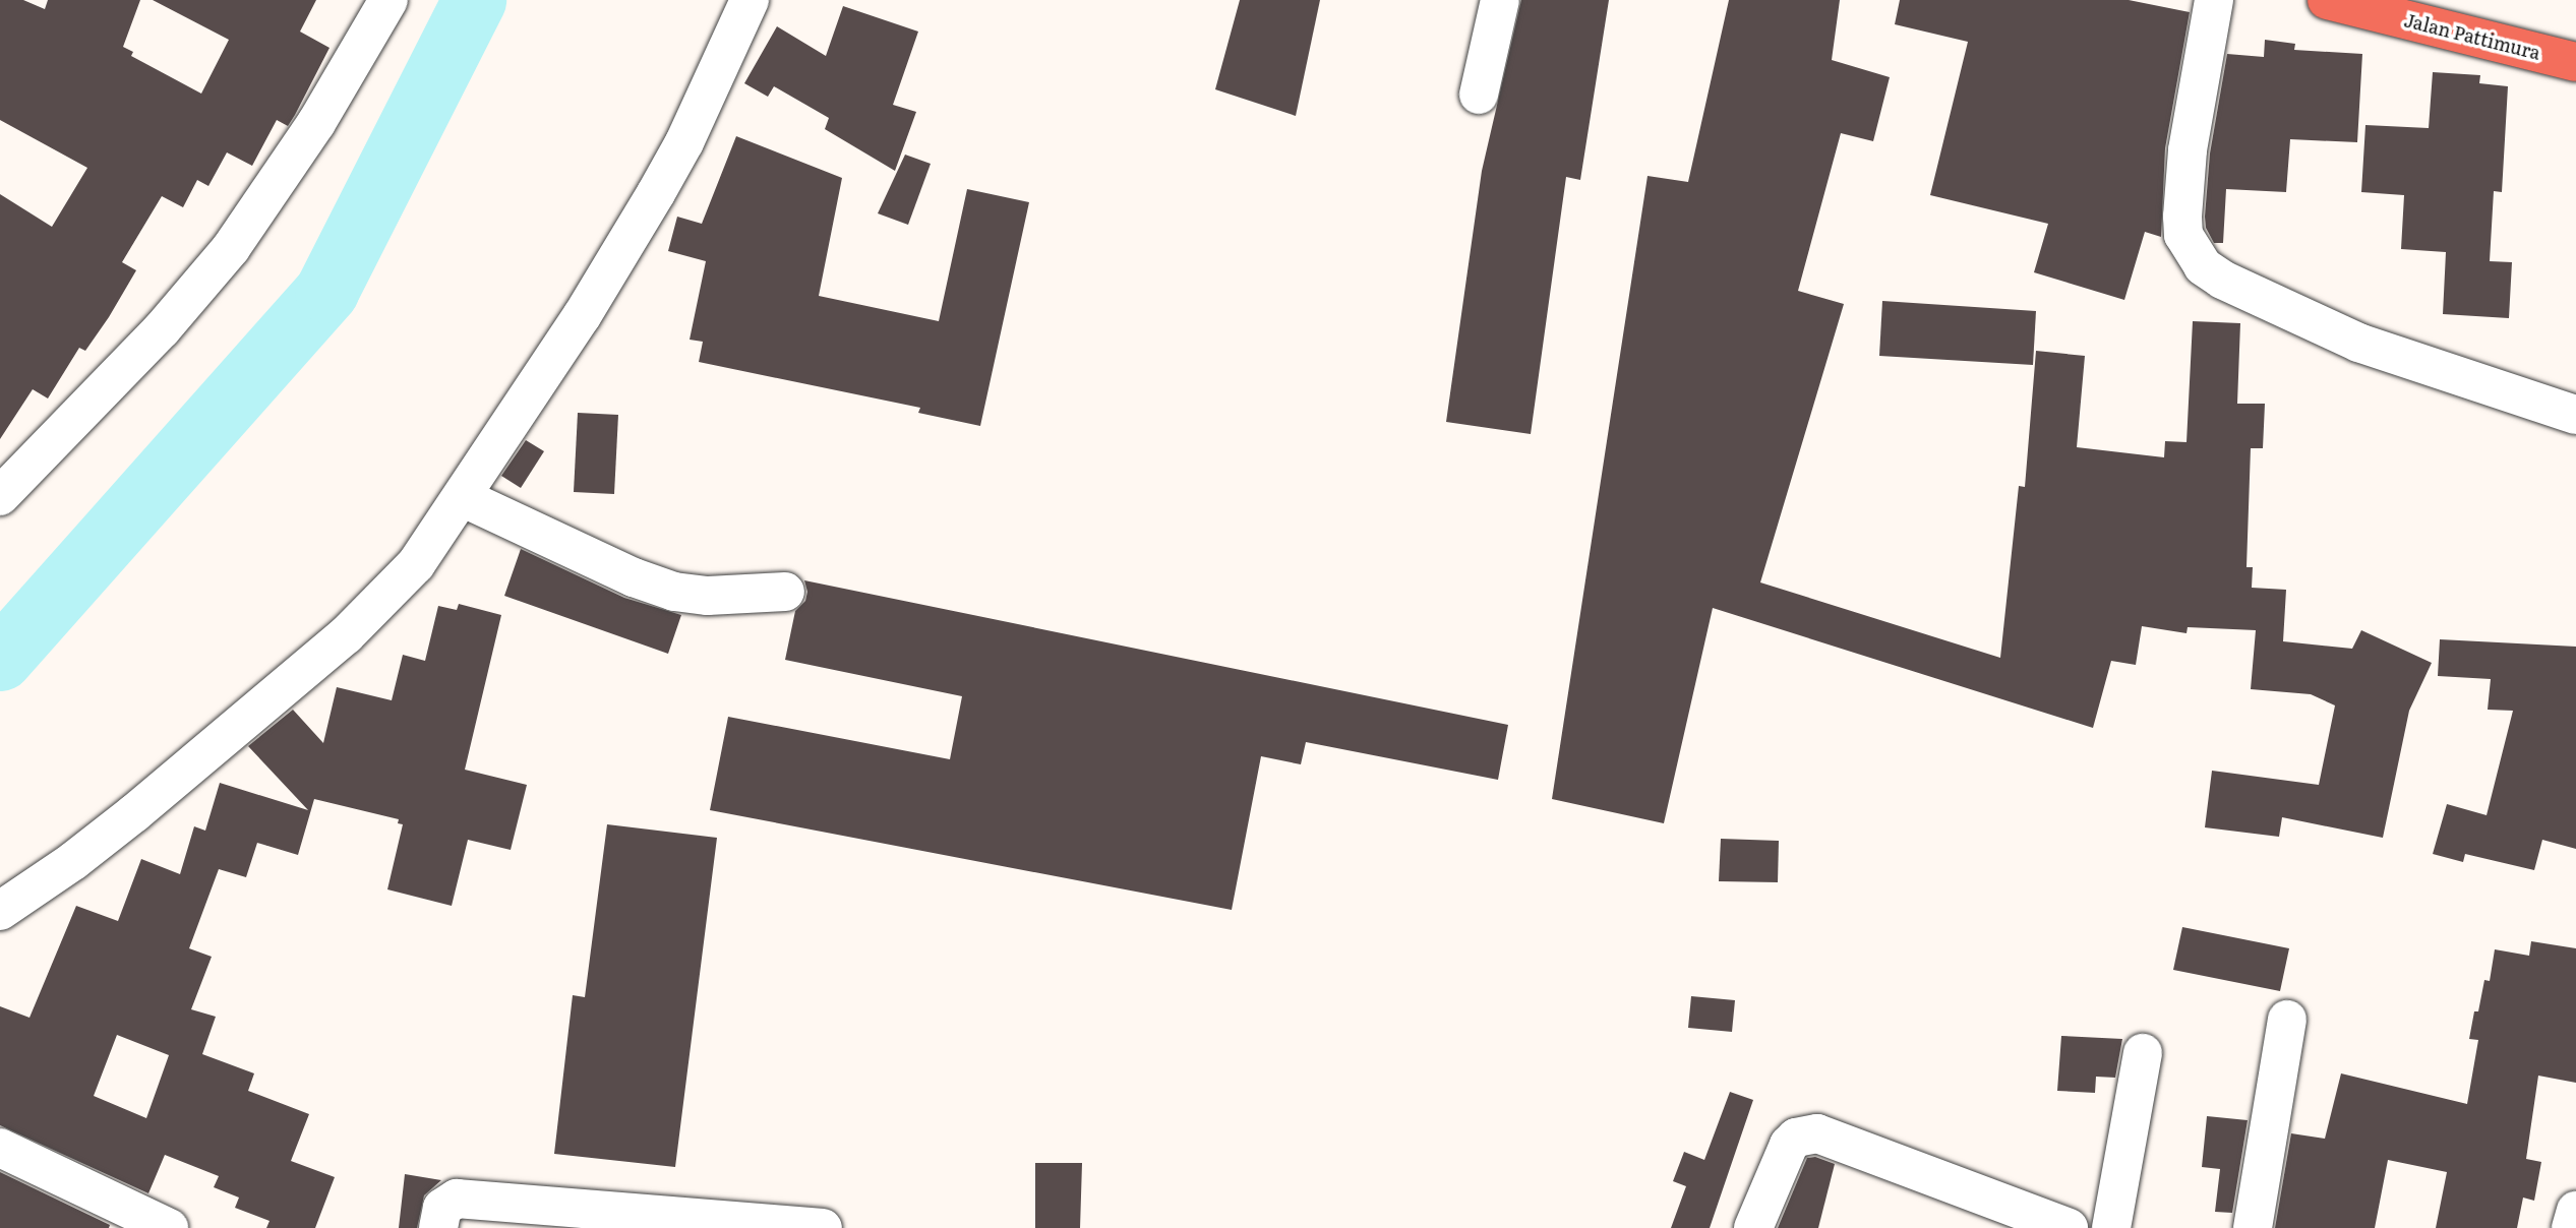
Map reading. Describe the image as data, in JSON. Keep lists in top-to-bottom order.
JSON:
{
  "streets": {
    "highway": ["Jalan Pattimura"]
  }
}
